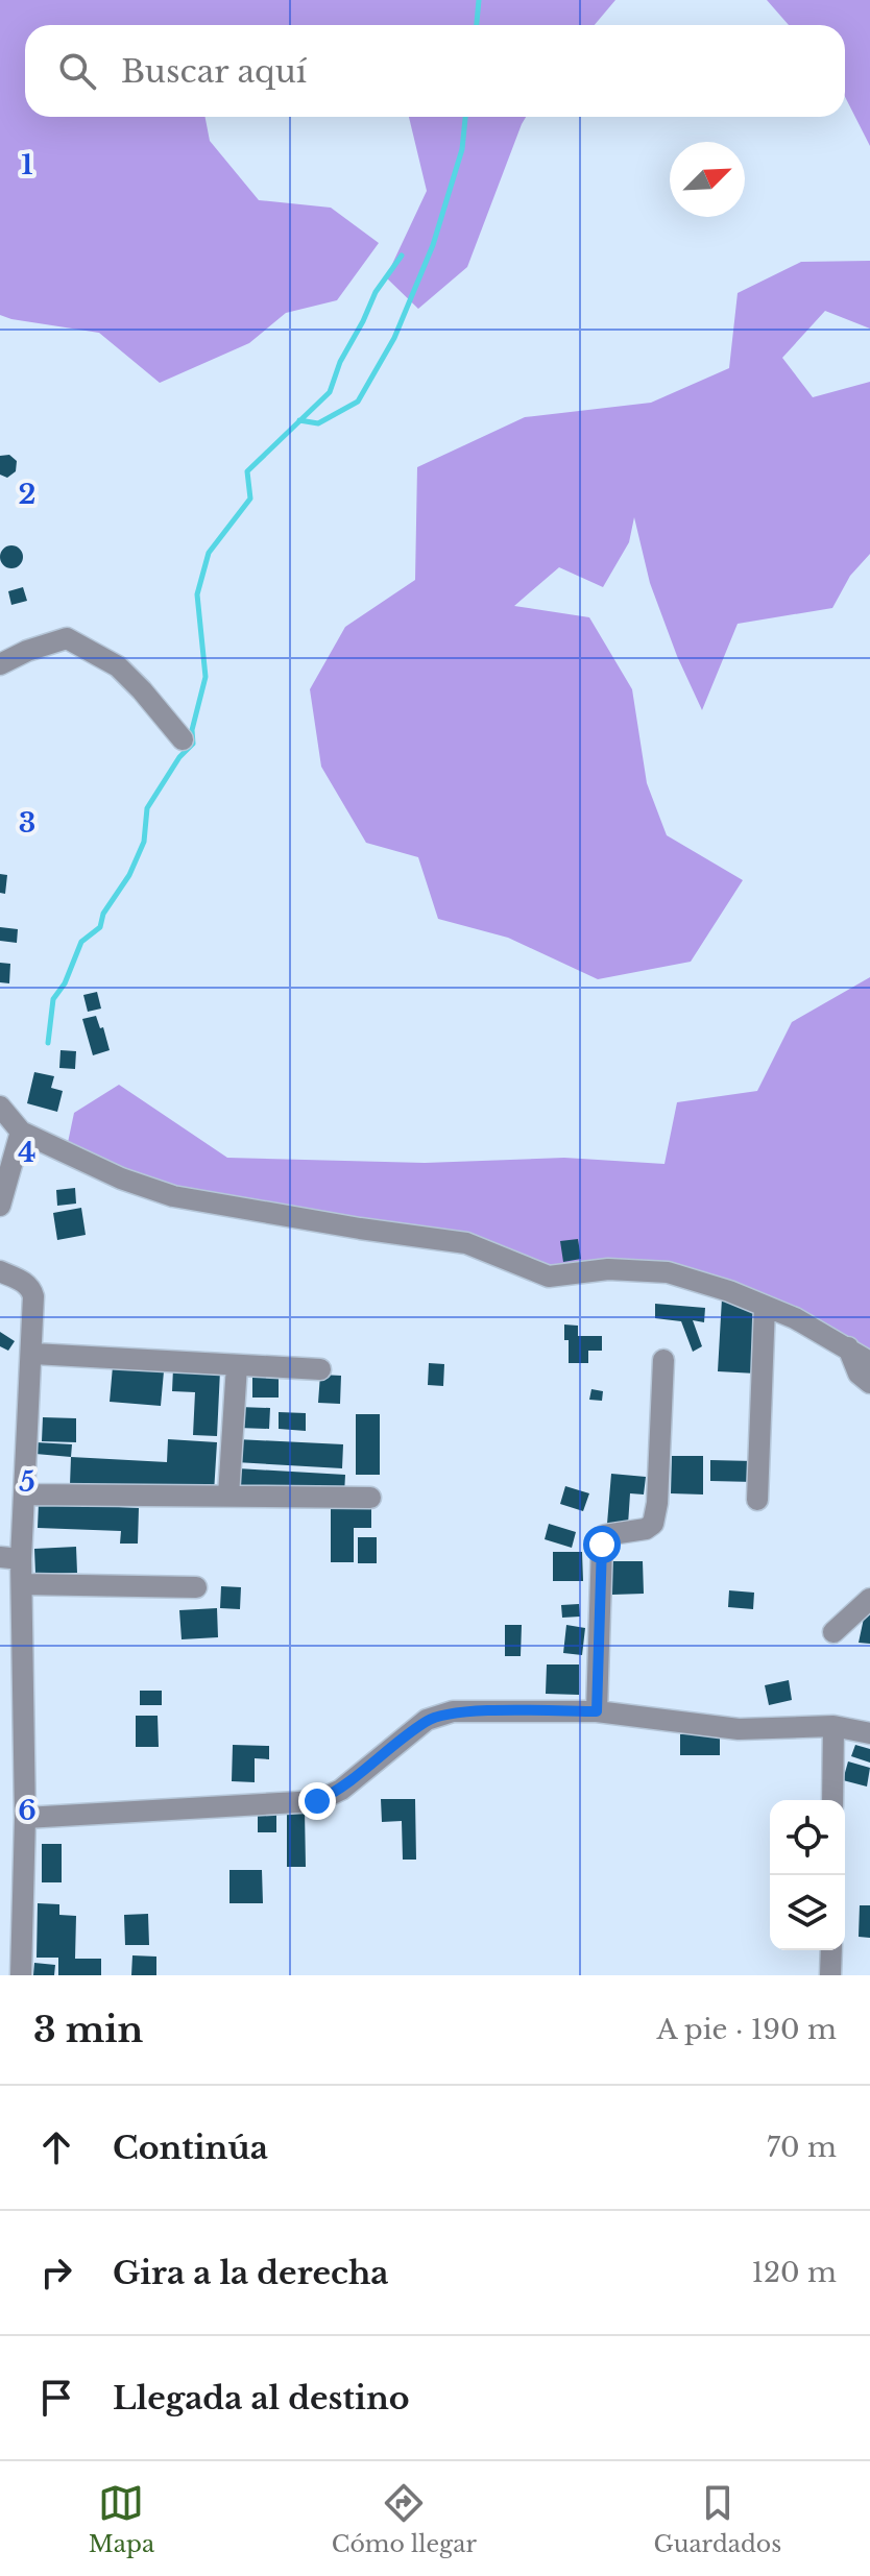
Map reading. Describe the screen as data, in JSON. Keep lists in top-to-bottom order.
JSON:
{
  "north": "top right",
  "page": {
    "search": "Buscar aquí",
    "heading": ["3 min", "A pie · 190 m"],
    "list": [
      ["Continúa", "70 m"],
      ["Gira a la derecha", "120 m"],
      "Llegada al destino"
    ],
    "nav": ["Mapa", "Cómo llegar", "Guardados"]
  },
  "grid": {
    "rows": [
      "1",
      "2",
      "3",
      "4",
      "5",
      "6"
    ]
  }
}
